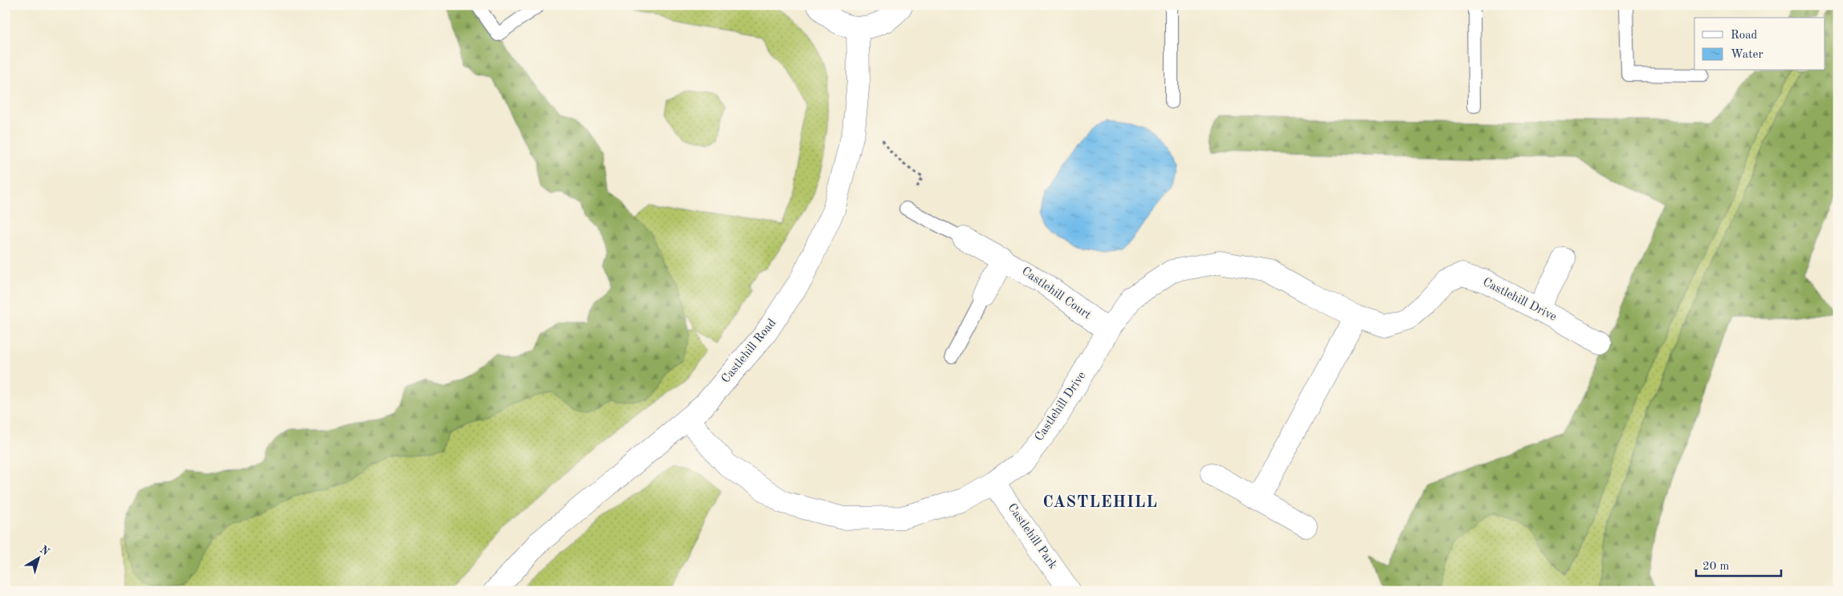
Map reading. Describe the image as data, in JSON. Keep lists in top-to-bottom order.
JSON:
{
  "streets": {
    "street": [
      "Castlehill Court",
      "Castlehill Drive",
      "Castlehill Road",
      "Castlehill Park"
    ]
  },
  "crossings": [
    ["Castlehill Court", "Castlehill Drive"],
    ["Castlehill Drive", "Castlehill Road"],
    ["Castlehill Drive", "Castlehill Park"]
  ],
  "districts": ["CASTLEHILL"],
  "legend": ["Road", "Water"],
  "scale_bar": "20 m",
  "north": "top right"
}
